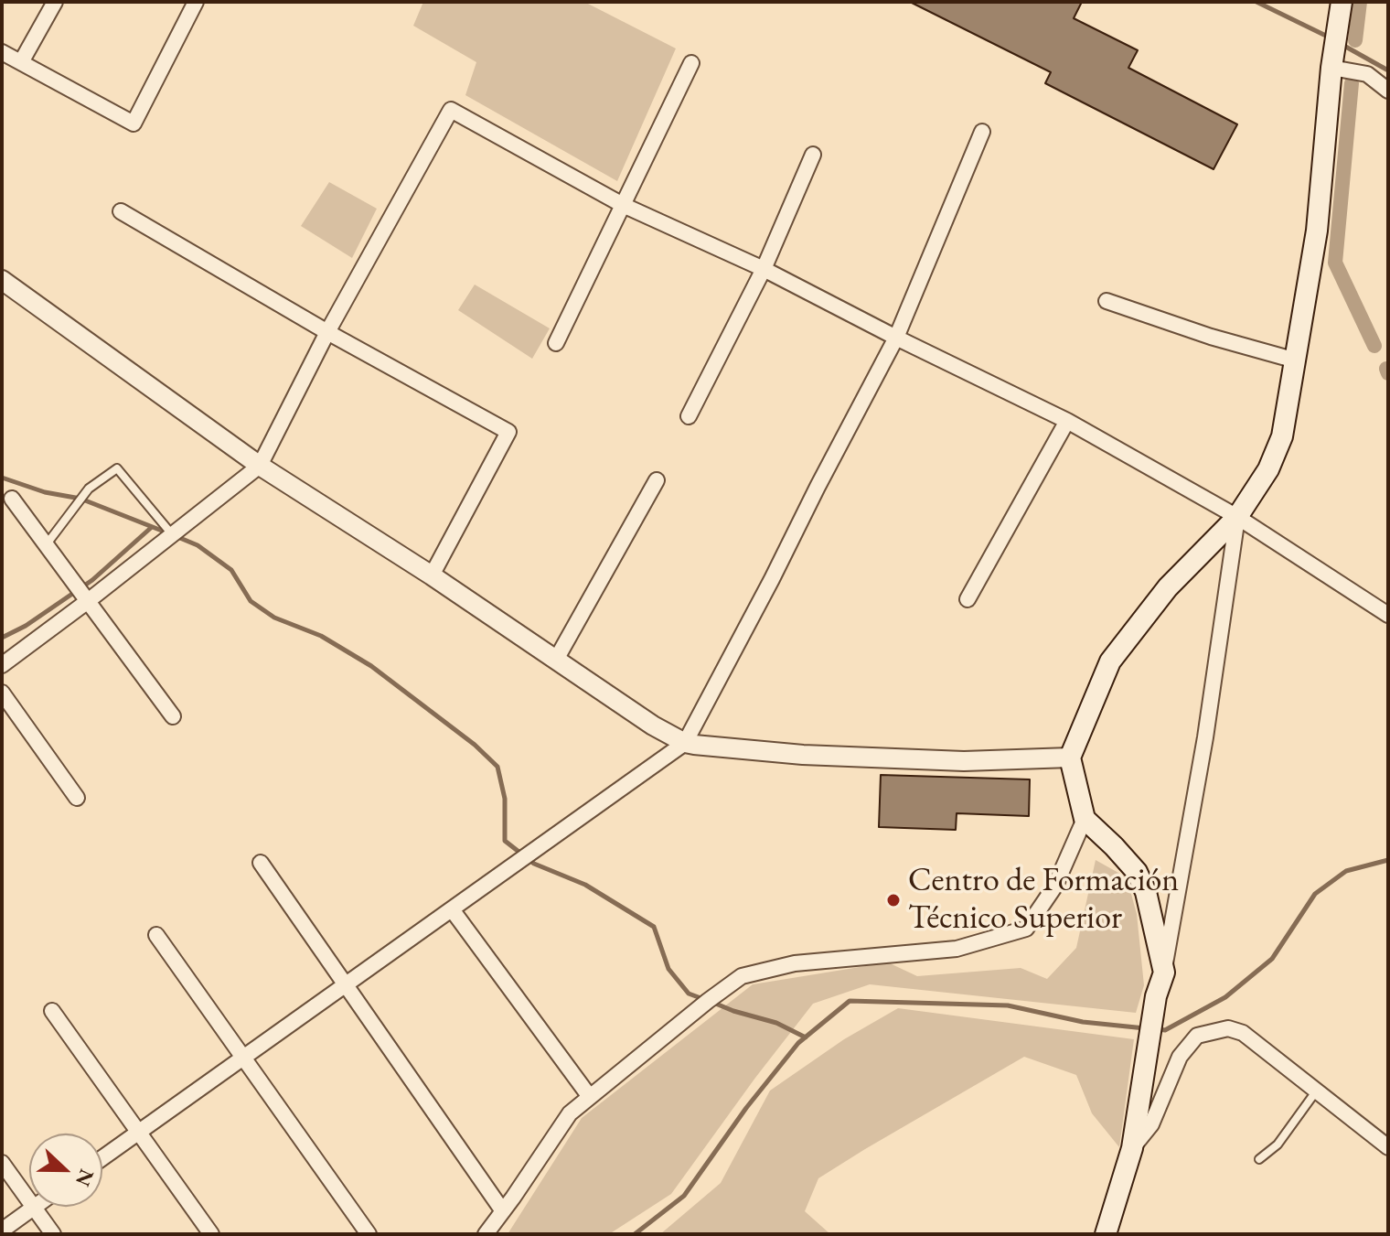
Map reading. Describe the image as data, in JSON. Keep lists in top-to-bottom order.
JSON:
{
  "places": ["Centro de Formación Técnico Superior"],
  "north": "right"
}
